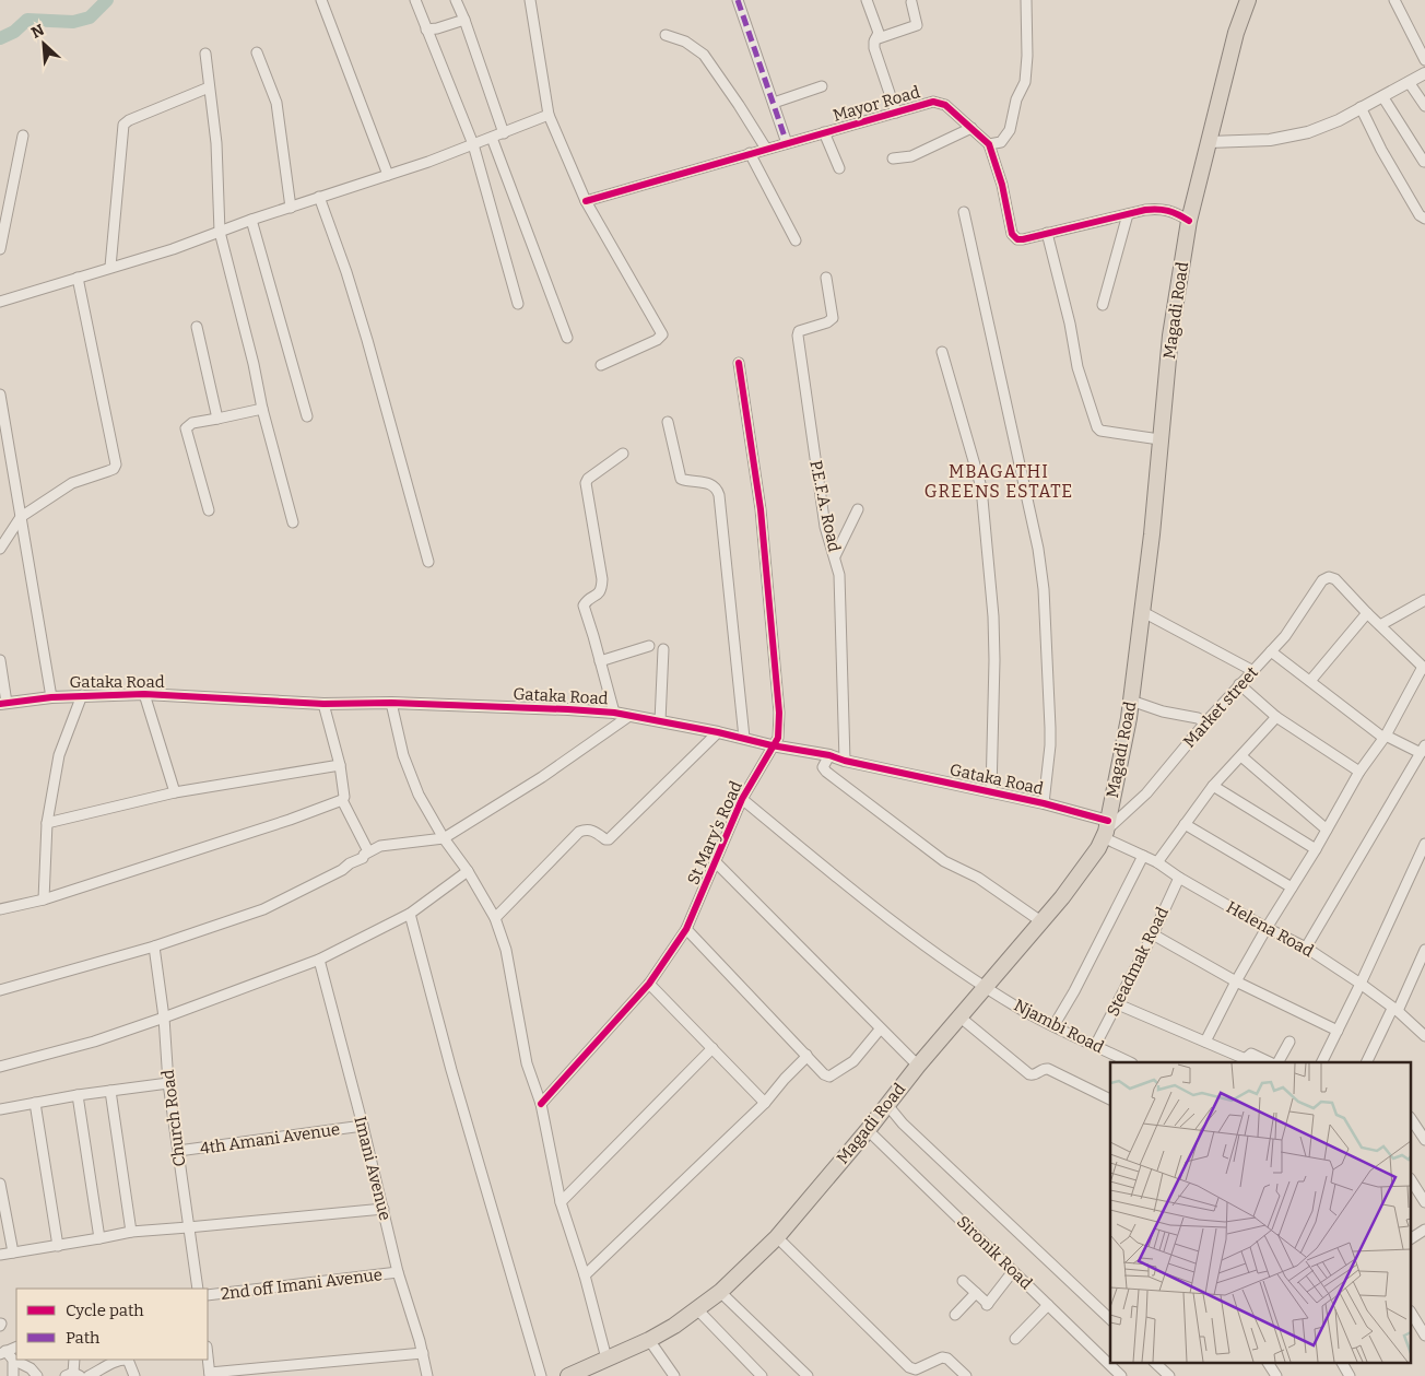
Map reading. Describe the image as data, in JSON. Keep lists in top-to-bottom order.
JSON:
{
  "streets": {
    "highway": ["Magadi Road"],
    "street": [
      "Mayor Road",
      "P.E.F.A. Road",
      "Gataka Road",
      "Market street",
      "St Mary's Road",
      "Helena Road",
      "Steadmak Road",
      "Njambi Road",
      "Church Road",
      "4th Amani Avenue",
      "Imani Avenue",
      "Sironik Road",
      "2nd off Imani Avenue"
    ]
  },
  "crossings": [
    ["Mayor Road", "Magadi Road"],
    ["Magadi Road", "Gataka Road"],
    ["Magadi Road", "Market street"],
    ["Magadi Road", "Helena Road"],
    ["Magadi Road", "Njambi Road"],
    ["Magadi Road", "Sironik Road"],
    ["P.E.F.A. Road", "Gataka Road"],
    ["Gataka Road", "Market street"],
    ["Gataka Road", "St Mary's Road"],
    ["Gataka Road", "Helena Road"],
    ["Gataka Road", "Church Road"],
    ["Market street", "Helena Road"],
    ["St Mary's Road", "Njambi Road"],
    ["Helena Road", "Steadmak Road"],
    ["Steadmak Road", "Njambi Road"],
    ["Church Road", "4th Amani Avenue"],
    ["4th Amani Avenue", "Imani Avenue"],
    ["Imani Avenue", "2nd off Imani Avenue"]
  ],
  "districts": ["MBAGATHI GREENS ESTATE"],
  "legend": ["Cycle path", "Path"],
  "north": "top left"
}
